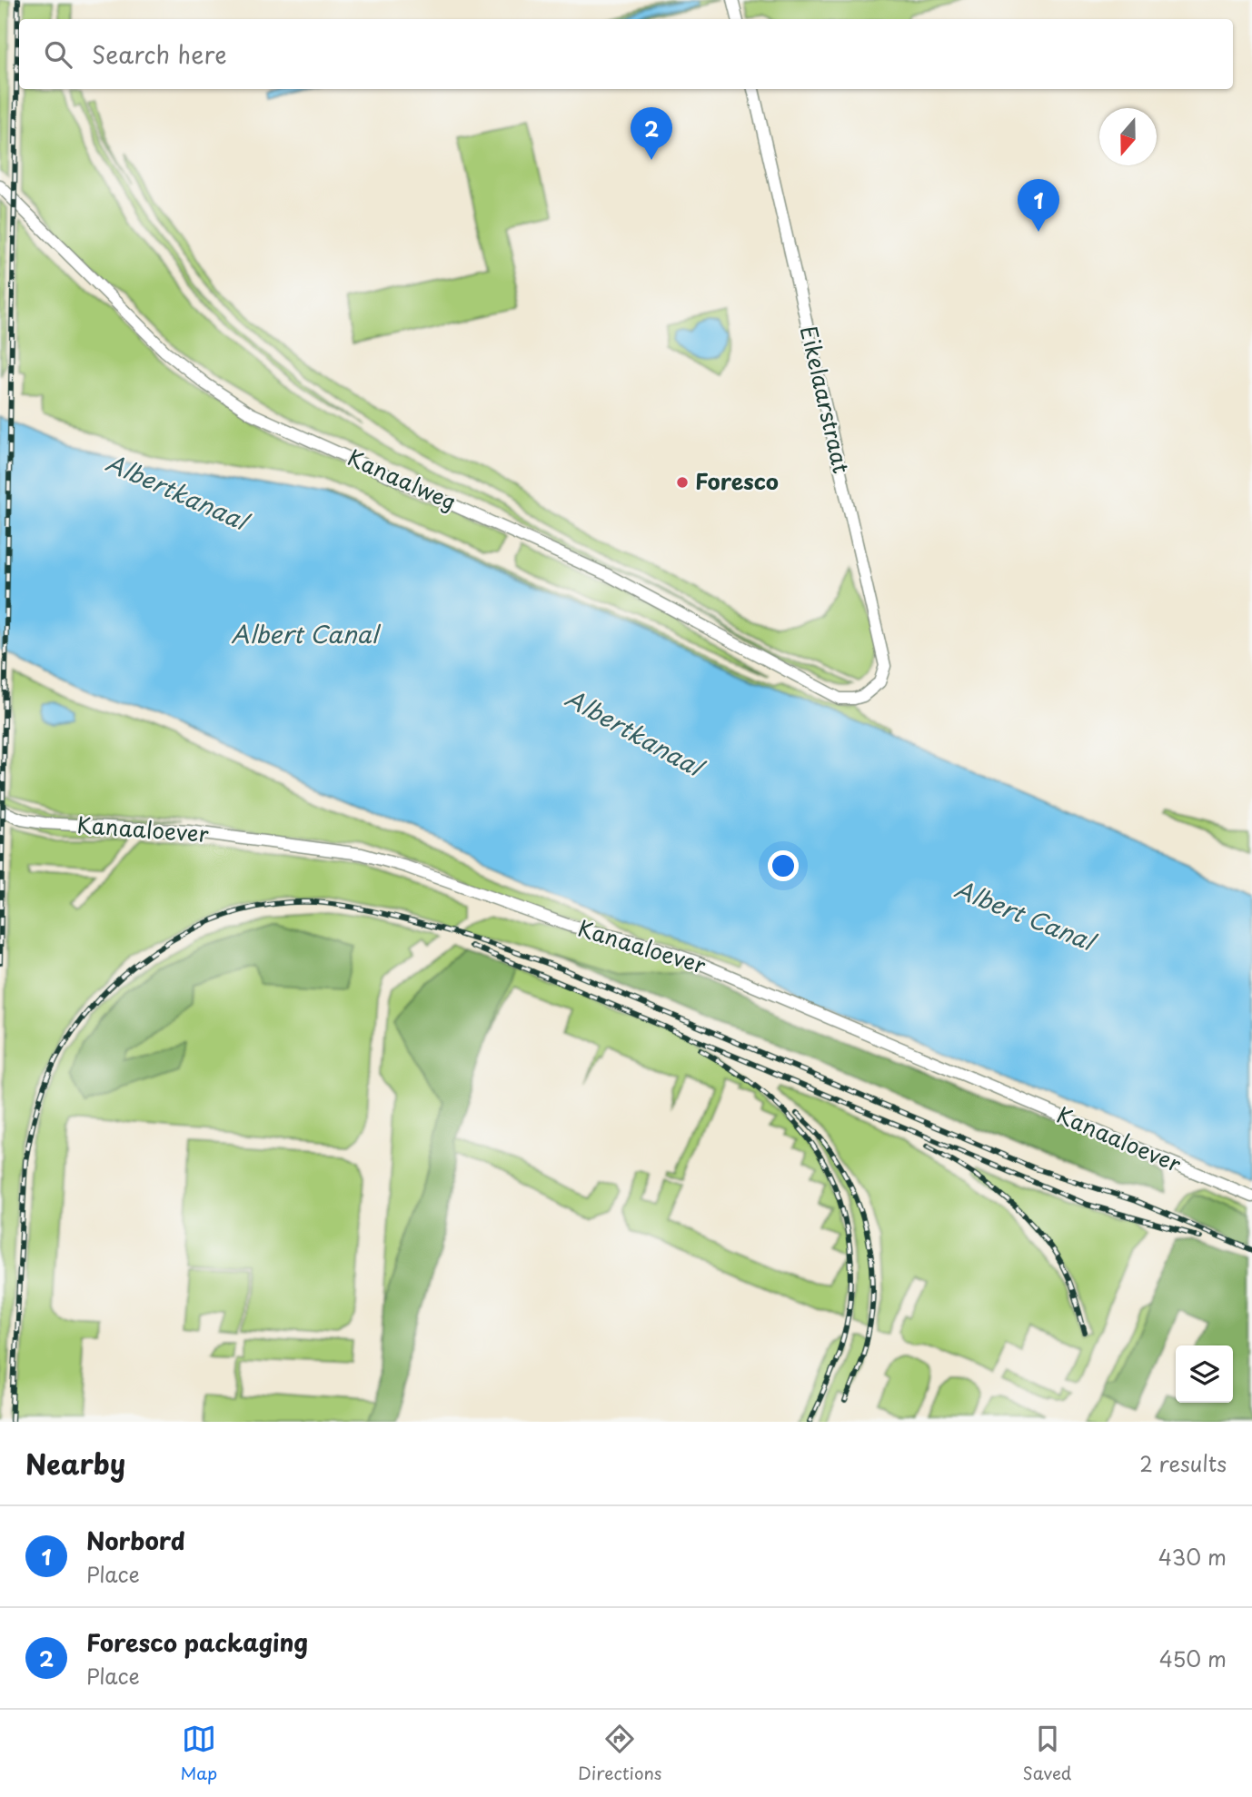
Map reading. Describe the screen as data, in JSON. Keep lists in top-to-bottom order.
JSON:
{
  "streets": {
    "street": ["Eikelaarstraat", "Kanaalweg", "Kanaaloever"]
  },
  "crossings": [
    ["Eikelaarstraat", "Kanaalweg"]
  ],
  "water": ["Albertkanaal", "Albert Canal"],
  "places": ["Foresco"],
  "north": "bottom",
  "page": {
    "search": "Search here",
    "pins": ["2", "1"],
    "heading": ["Nearby", "2 results"],
    "list": [
      {
        "mark": "1",
        "name": "Norbord",
        "note": "Place",
        "value": "430 m"
      },
      {
        "mark": "2",
        "name": "Foresco packaging",
        "note": "Place",
        "value": "450 m"
      }
    ],
    "nav": ["Map", "Directions", "Saved"]
  }
}
